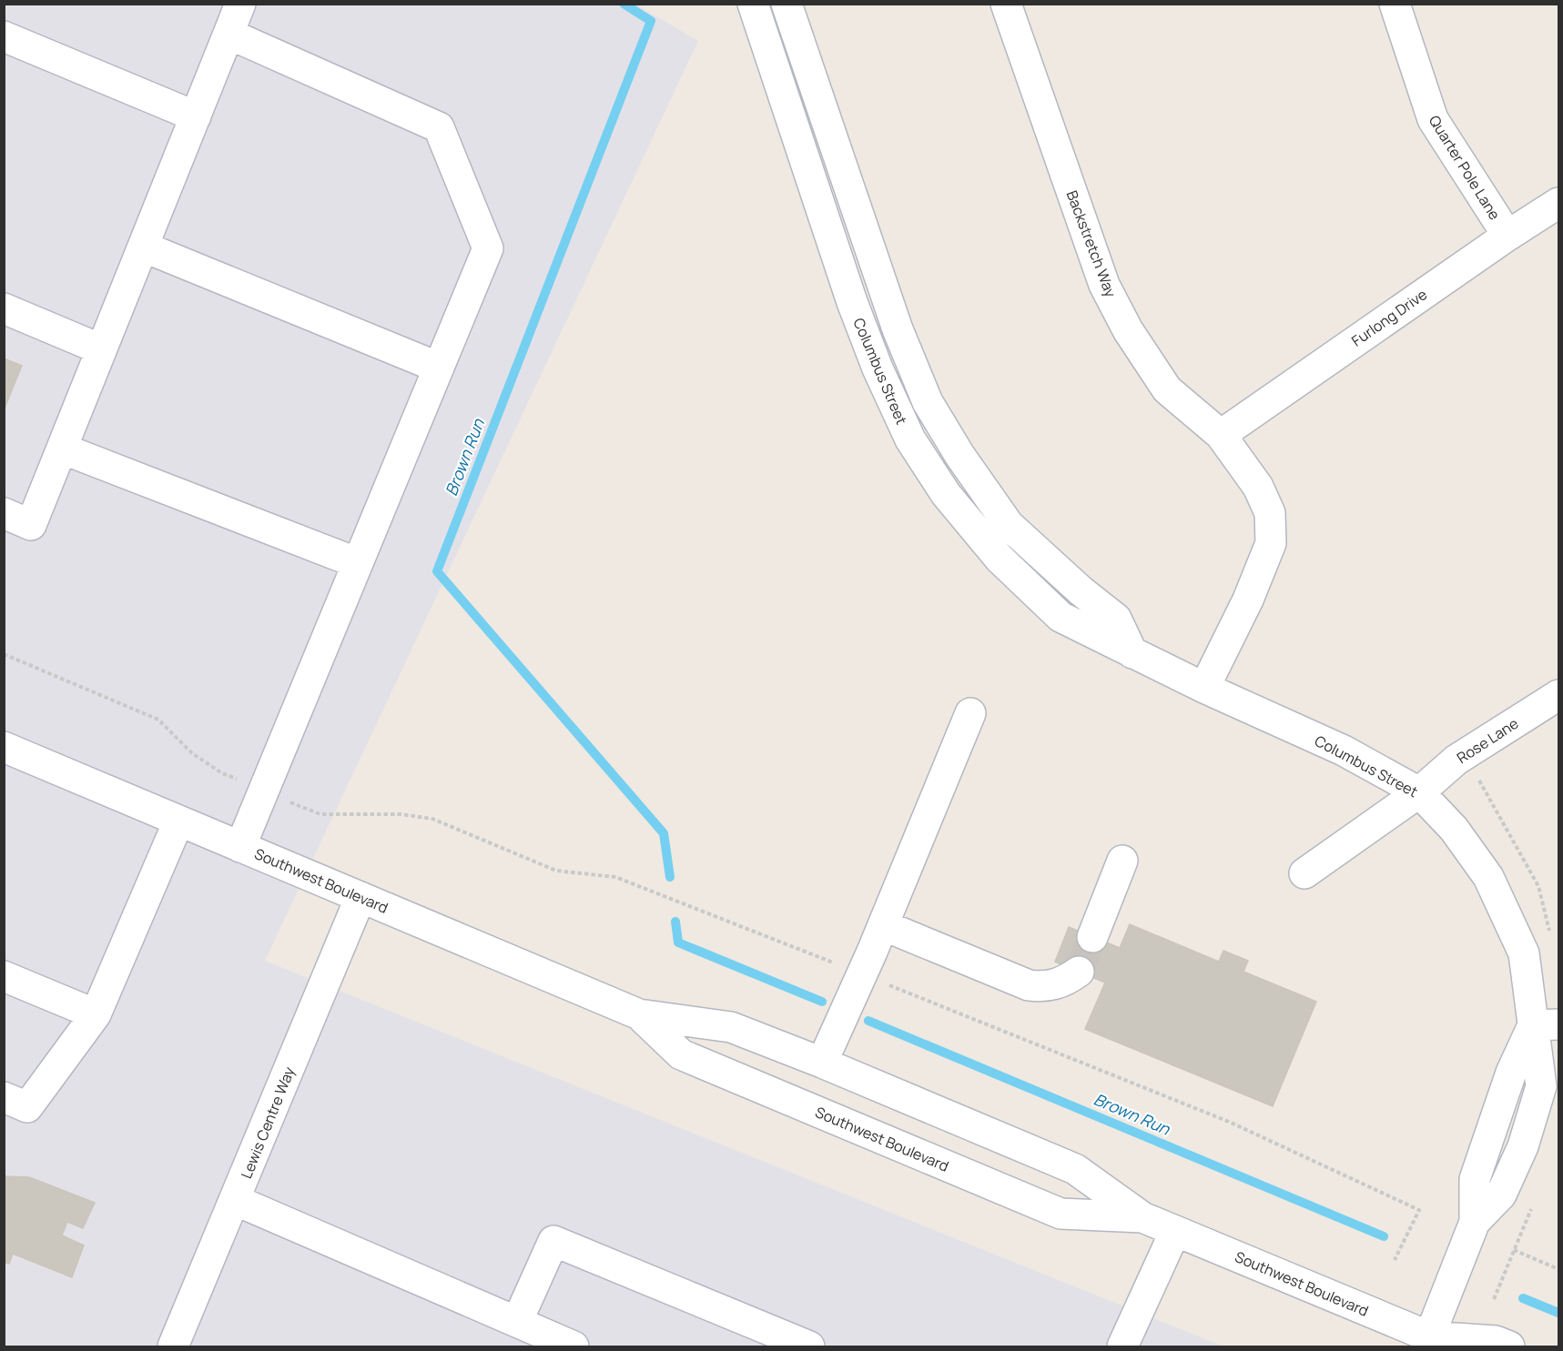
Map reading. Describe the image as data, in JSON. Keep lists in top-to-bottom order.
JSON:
{
  "streets": {
    "street": [
      "Quarter Pole Lane",
      "Backstretch Way",
      "Furlong Drive",
      "Columbus Street",
      "Rose Lane",
      "Southwest Boulevard",
      "Lewis Centre Way"
    ]
  },
  "crossings": [
    ["Quarter Pole Lane", "Furlong Drive"],
    ["Backstretch Way", "Furlong Drive"],
    ["Backstretch Way", "Columbus Street"],
    ["Columbus Street", "Rose Lane"],
    ["Columbus Street", "Southwest Boulevard"],
    ["Southwest Boulevard", "Lewis Centre Way"]
  ],
  "water": ["Brown Run"]
}
